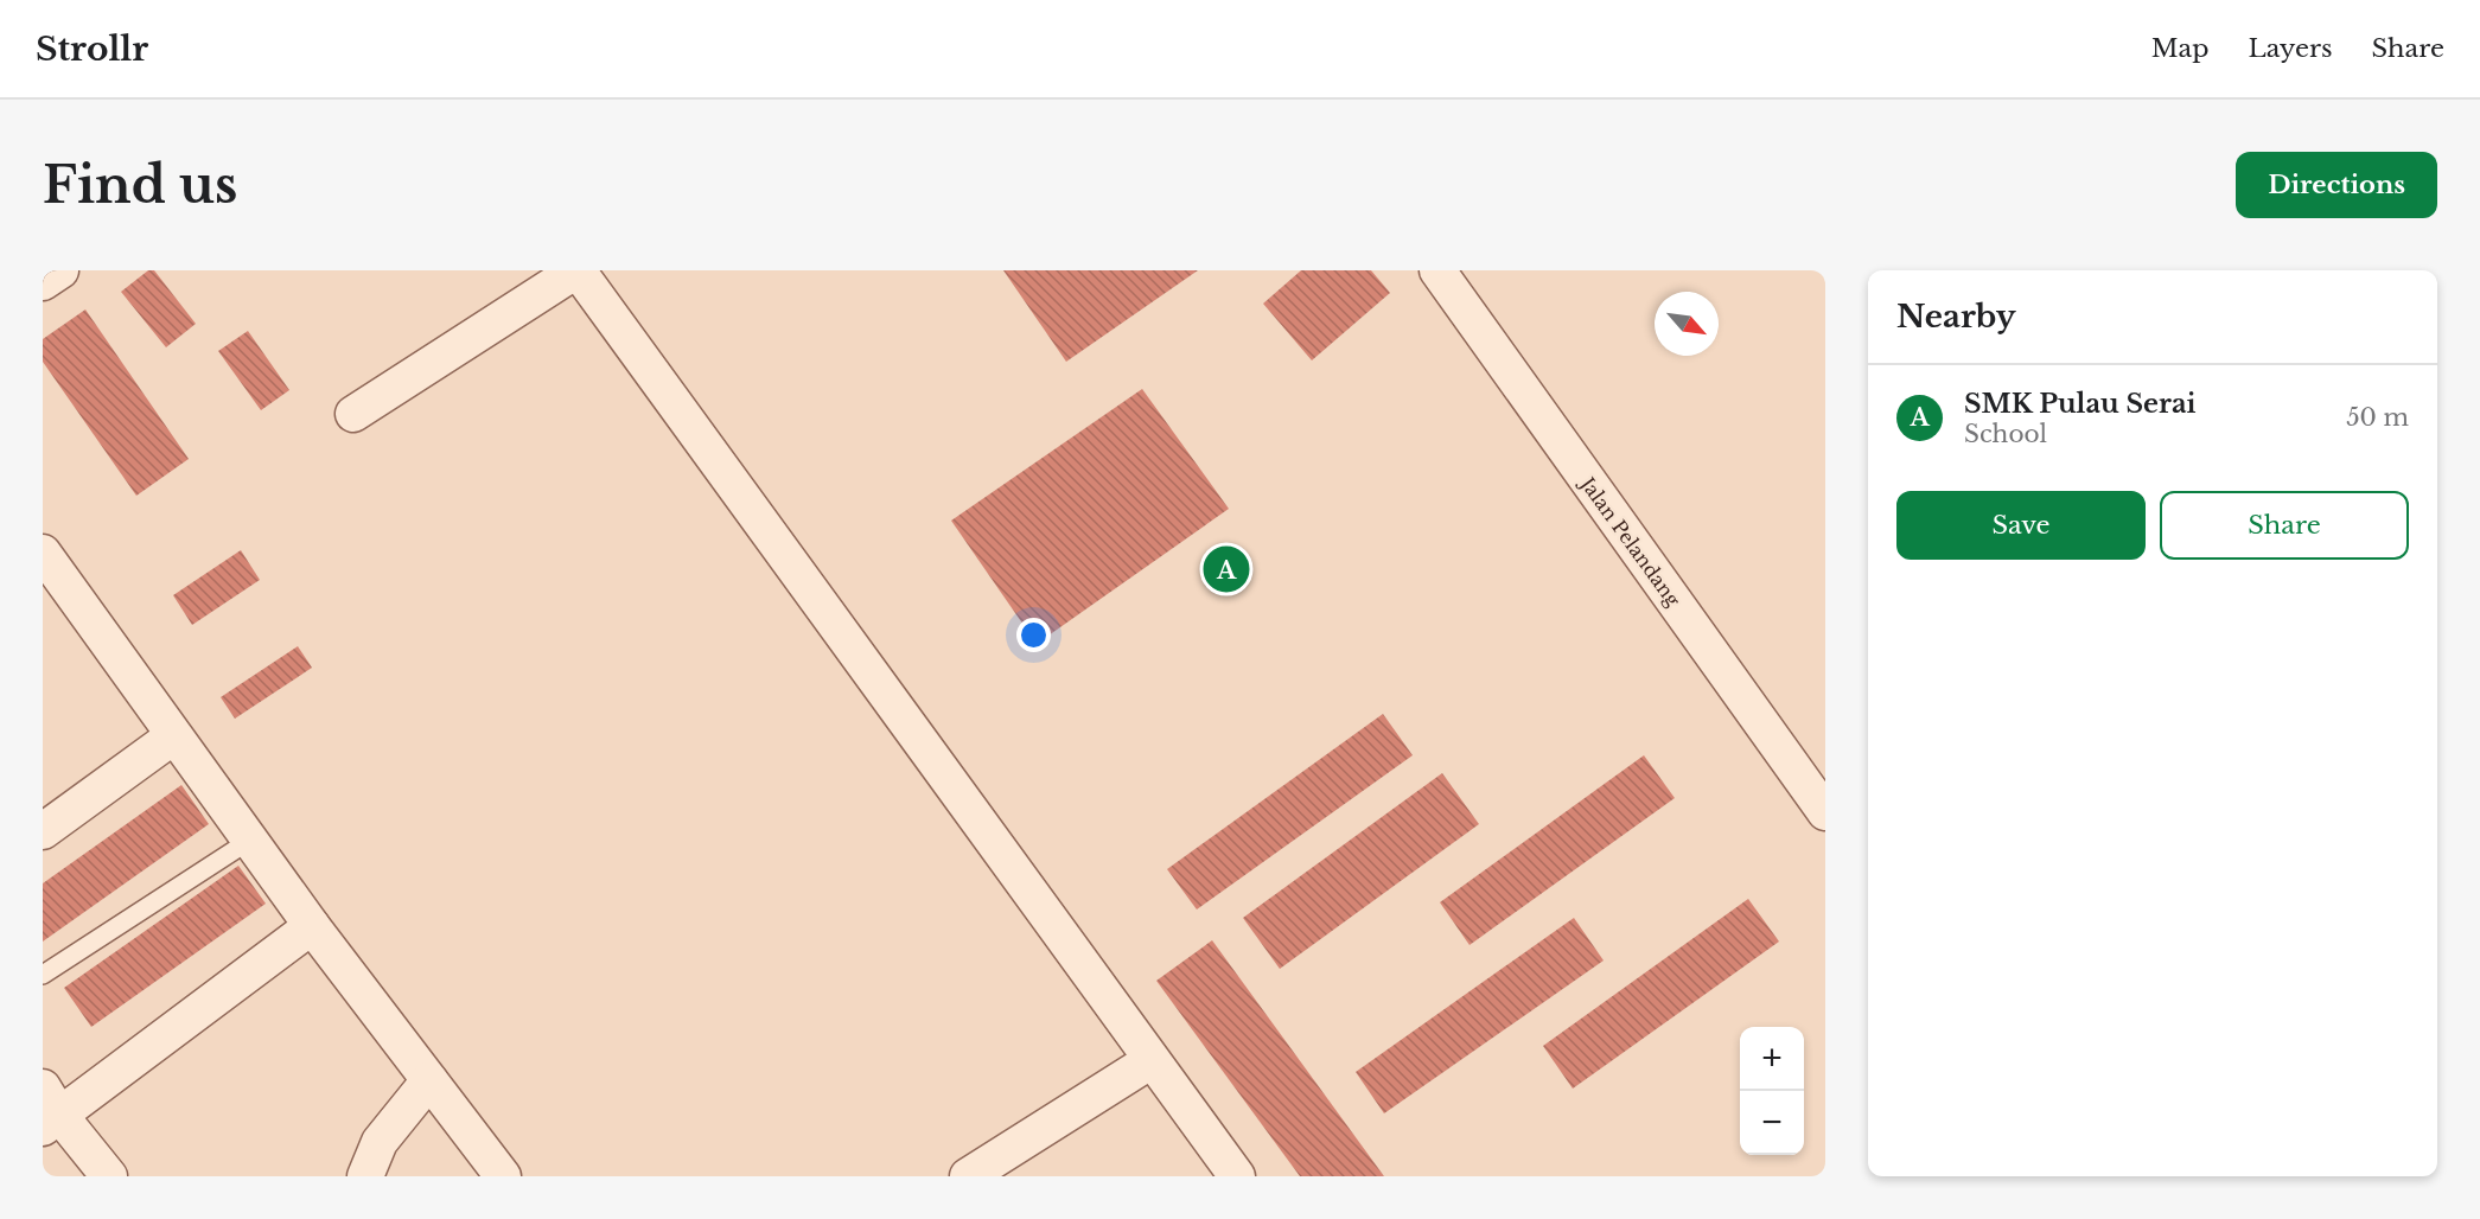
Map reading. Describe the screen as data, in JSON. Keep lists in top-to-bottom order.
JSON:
{
  "streets": {
    "street": ["Jalan Pelandang"]
  },
  "north": "bottom right",
  "page": {
    "header": "Strollr",
    "nav": ["Map", "Layers", "Share"],
    "buttons": [
      "Directions",
      ["Save", "Share"]
    ],
    "title": "Find us",
    "heading": "Nearby",
    "list": [
      {
        "mark": "A",
        "name": "SMK Pulau Serai",
        "note": "School",
        "value": "50 m"
      }
    ],
    "pins": "A",
    "map_buttons": ["+", "−"]
  }
}
